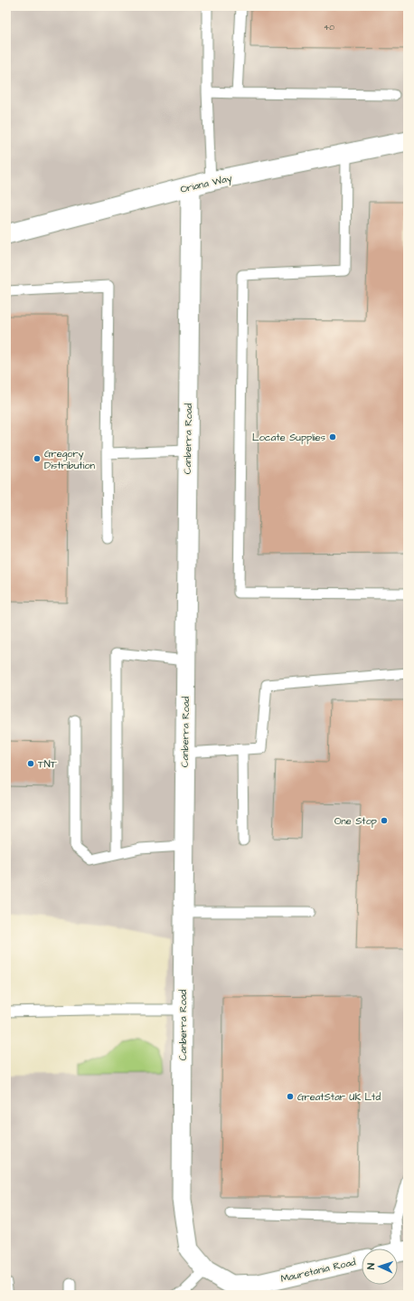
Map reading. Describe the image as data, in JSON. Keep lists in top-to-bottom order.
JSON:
{
  "streets": {
    "street": ["Oriana Way", "Canberra Road", "Mauretania Road"]
  },
  "crossings": [
    ["Oriana Way", "Canberra Road"],
    ["Canberra Road", "Mauretania Road"]
  ],
  "places": [
    "Locate Supplies",
    "Gregory Distribution",
    "TNT",
    "One Stop",
    "GreatStar UK Ltd"
  ],
  "house_numbers": ["40"],
  "north": "left"
}
